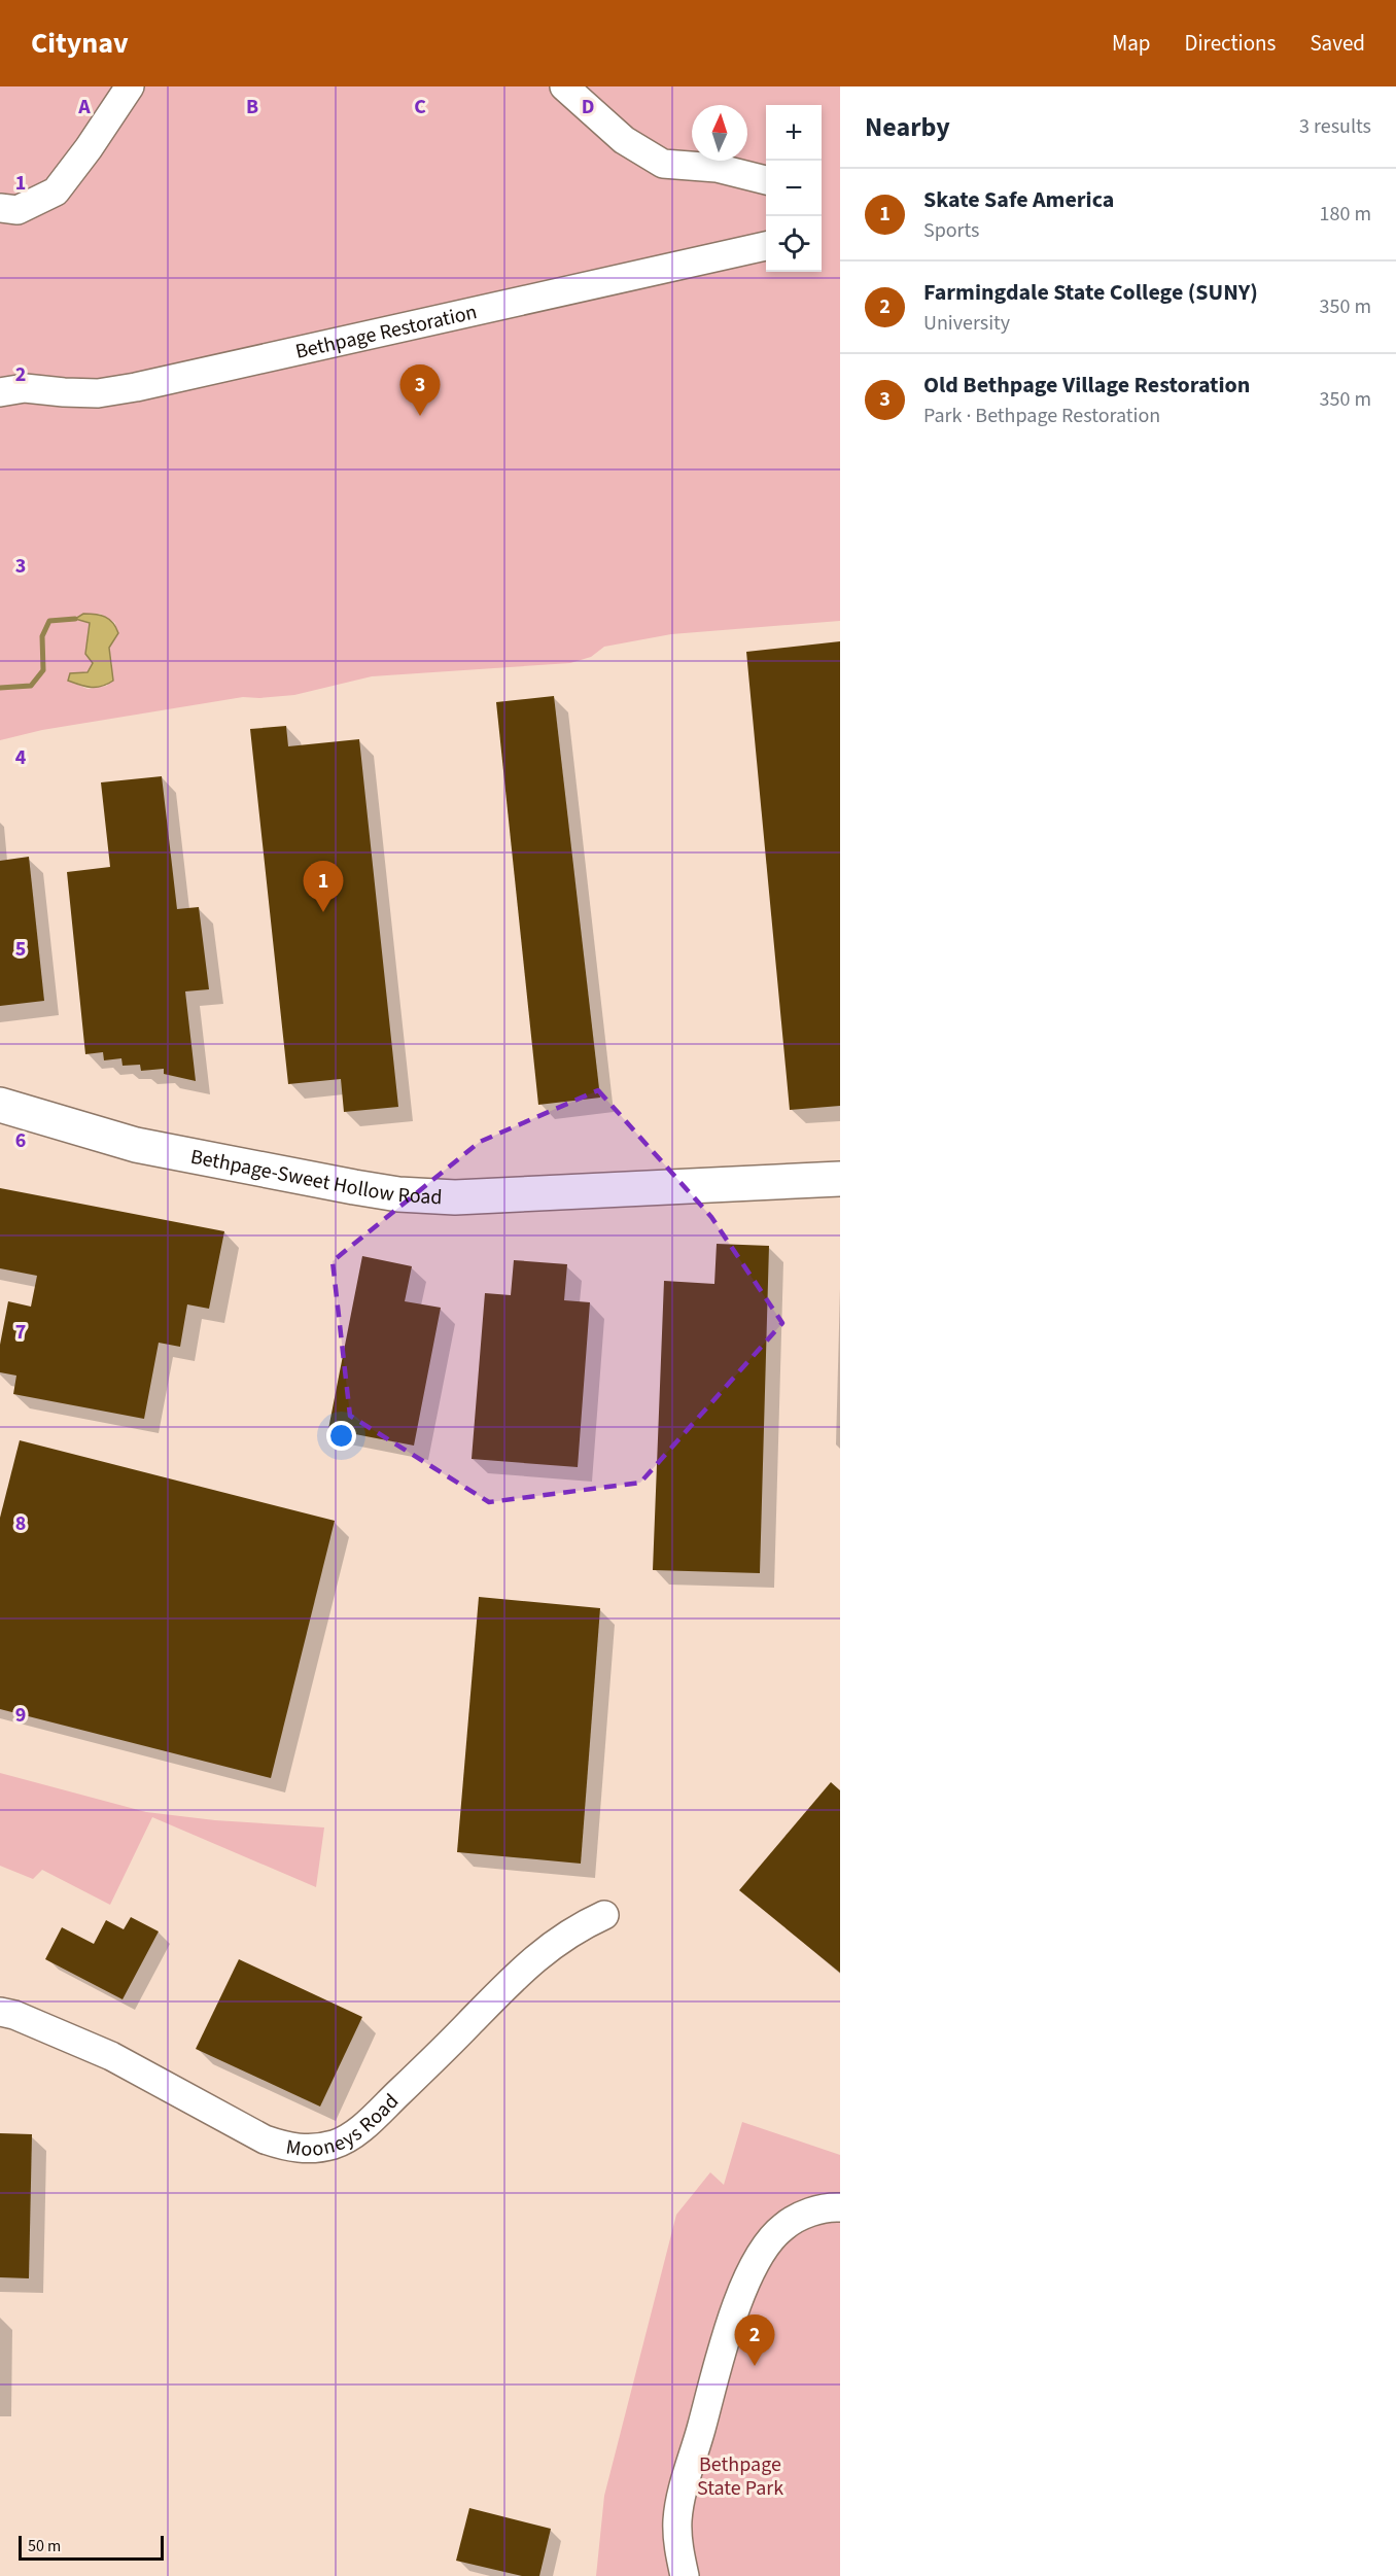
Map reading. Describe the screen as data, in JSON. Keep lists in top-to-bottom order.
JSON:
{
  "streets": {
    "main road": ["Bethpage-Sweet Hollow Road"],
    "street": ["Bethpage Restoration", "Mooneys Road"]
  },
  "parks": ["Bethpage State Park"],
  "scale_bar": "50 m",
  "north": "top",
  "page": {
    "header": "Citynav",
    "nav": ["Map", "Directions", "Saved"],
    "heading": ["Nearby", "3 results"],
    "map_buttons": ["+", "−"],
    "list": [
      {
        "mark": "1",
        "name": "Skate Safe America",
        "note": "Sports",
        "value": "180 m"
      },
      {
        "mark": "2",
        "name": "Farmingdale State College (SUNY)",
        "note": "University",
        "value": "350 m"
      },
      {
        "mark": "3",
        "name": "Old Bethpage Village Restoration",
        "note": "Park · Bethpage Restoration",
        "value": "350 m"
      }
    ],
    "pins": ["3", "1", "2"],
    "scale": "50 m"
  },
  "grid": {
    "columns": [
      "A",
      "B",
      "C",
      "D"
    ],
    "rows": [
      "1",
      "2",
      "3",
      "4",
      "5",
      "6",
      "7",
      "8",
      "9"
    ]
  }
}
